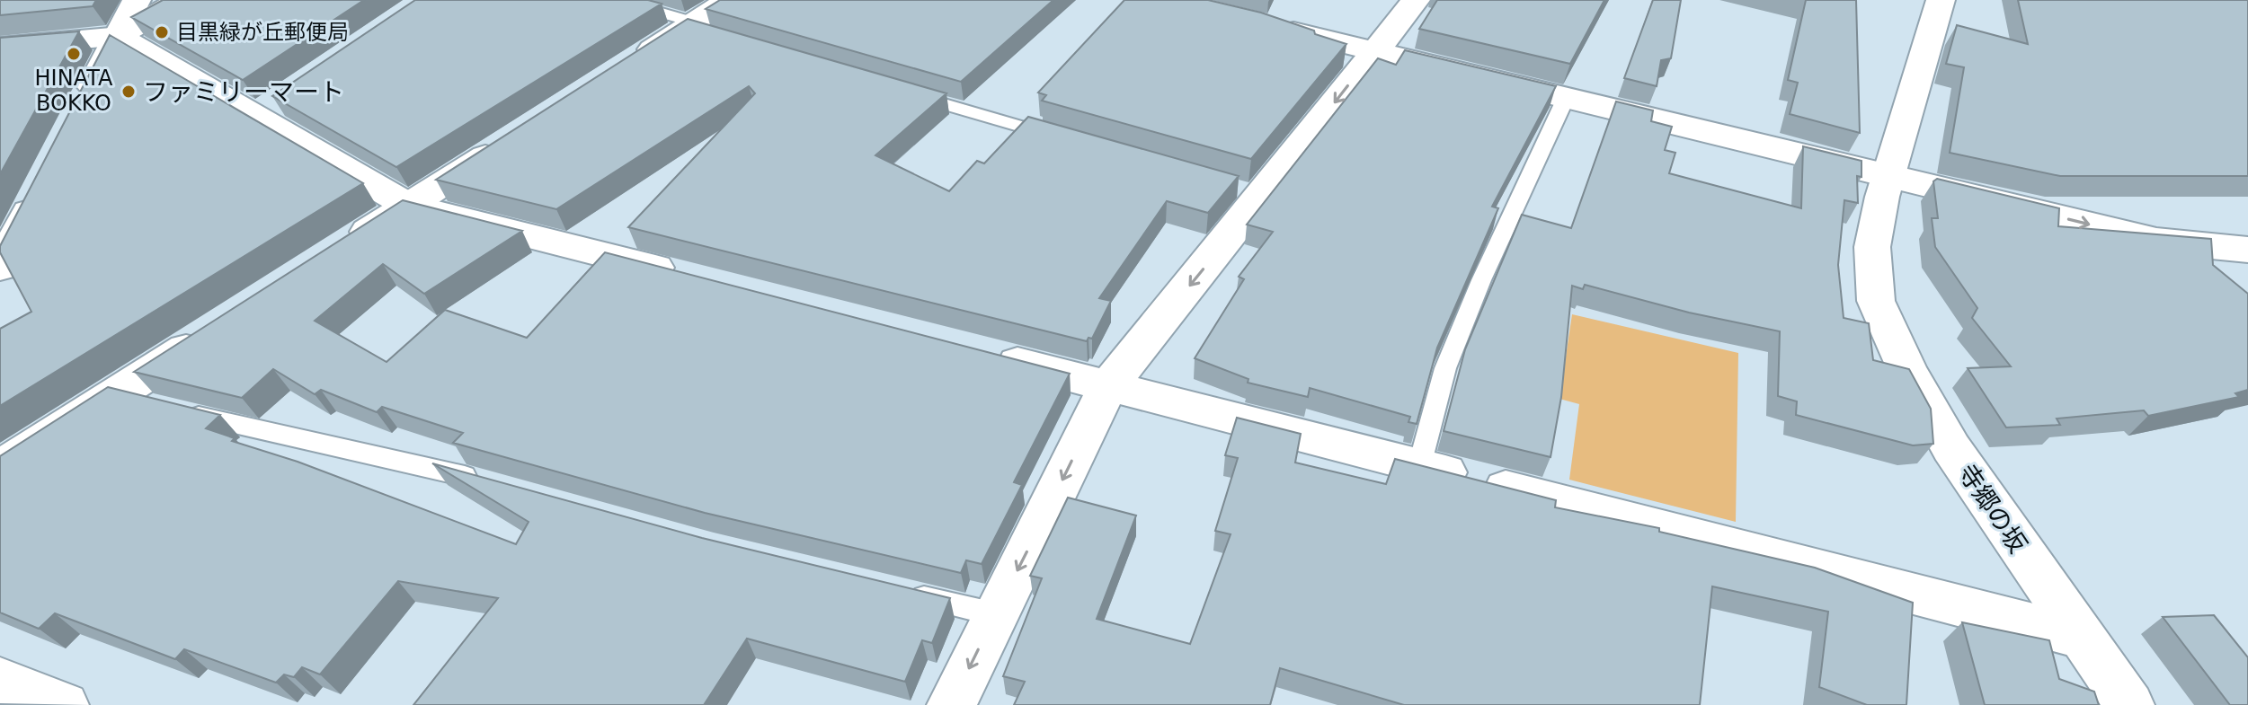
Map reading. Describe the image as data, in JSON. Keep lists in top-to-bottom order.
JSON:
{
  "streets": {
    "street": ["寺郷の坂"]
  },
  "places": ["目黒緑が丘郵便局", "HINATA BOKKO", "ファミリーマート"]
}
